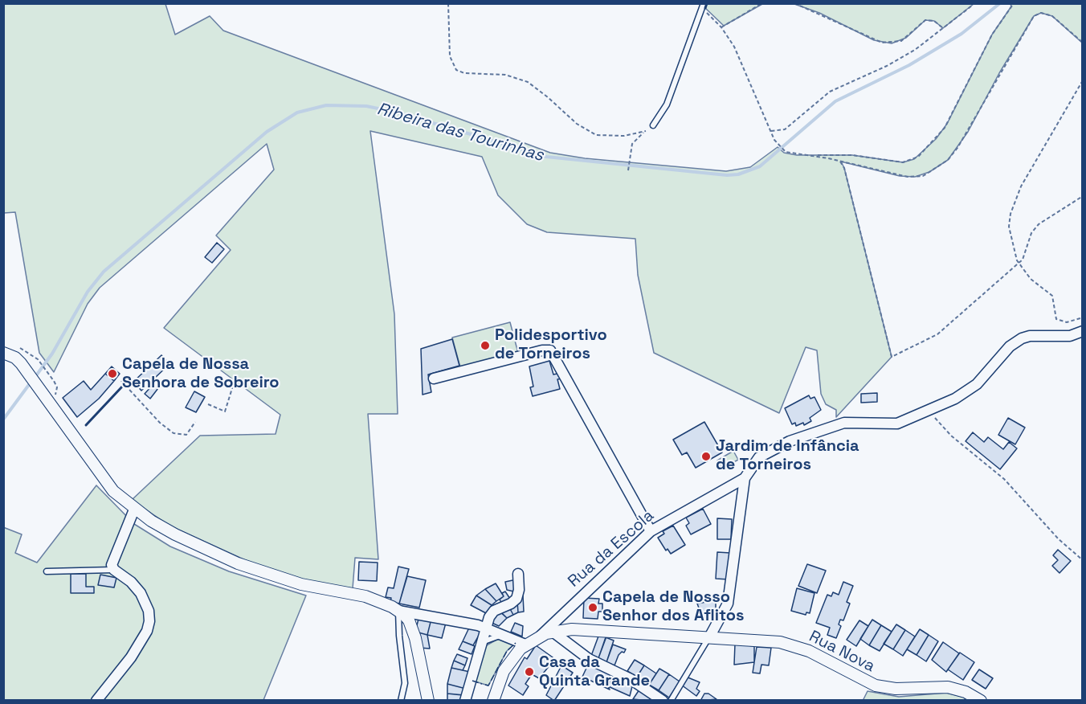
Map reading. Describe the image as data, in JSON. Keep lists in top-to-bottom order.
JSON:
{
  "streets": {
    "street": ["Rua da Escola", "Rua Nova"]
  },
  "crossings": [
    ["Rua da Escola", "Rua Nova"]
  ],
  "water": ["Ribeira das Tourinhas"],
  "places": [
    "Polidesportivo de Torneiros",
    "Capela de Nossa Senhora de Sobreiro",
    "Jardim de Infância de Torneiros",
    "Capela de Nosso Senhor dos Aflitos",
    "Casa da Quinta Grande"
  ]
}
